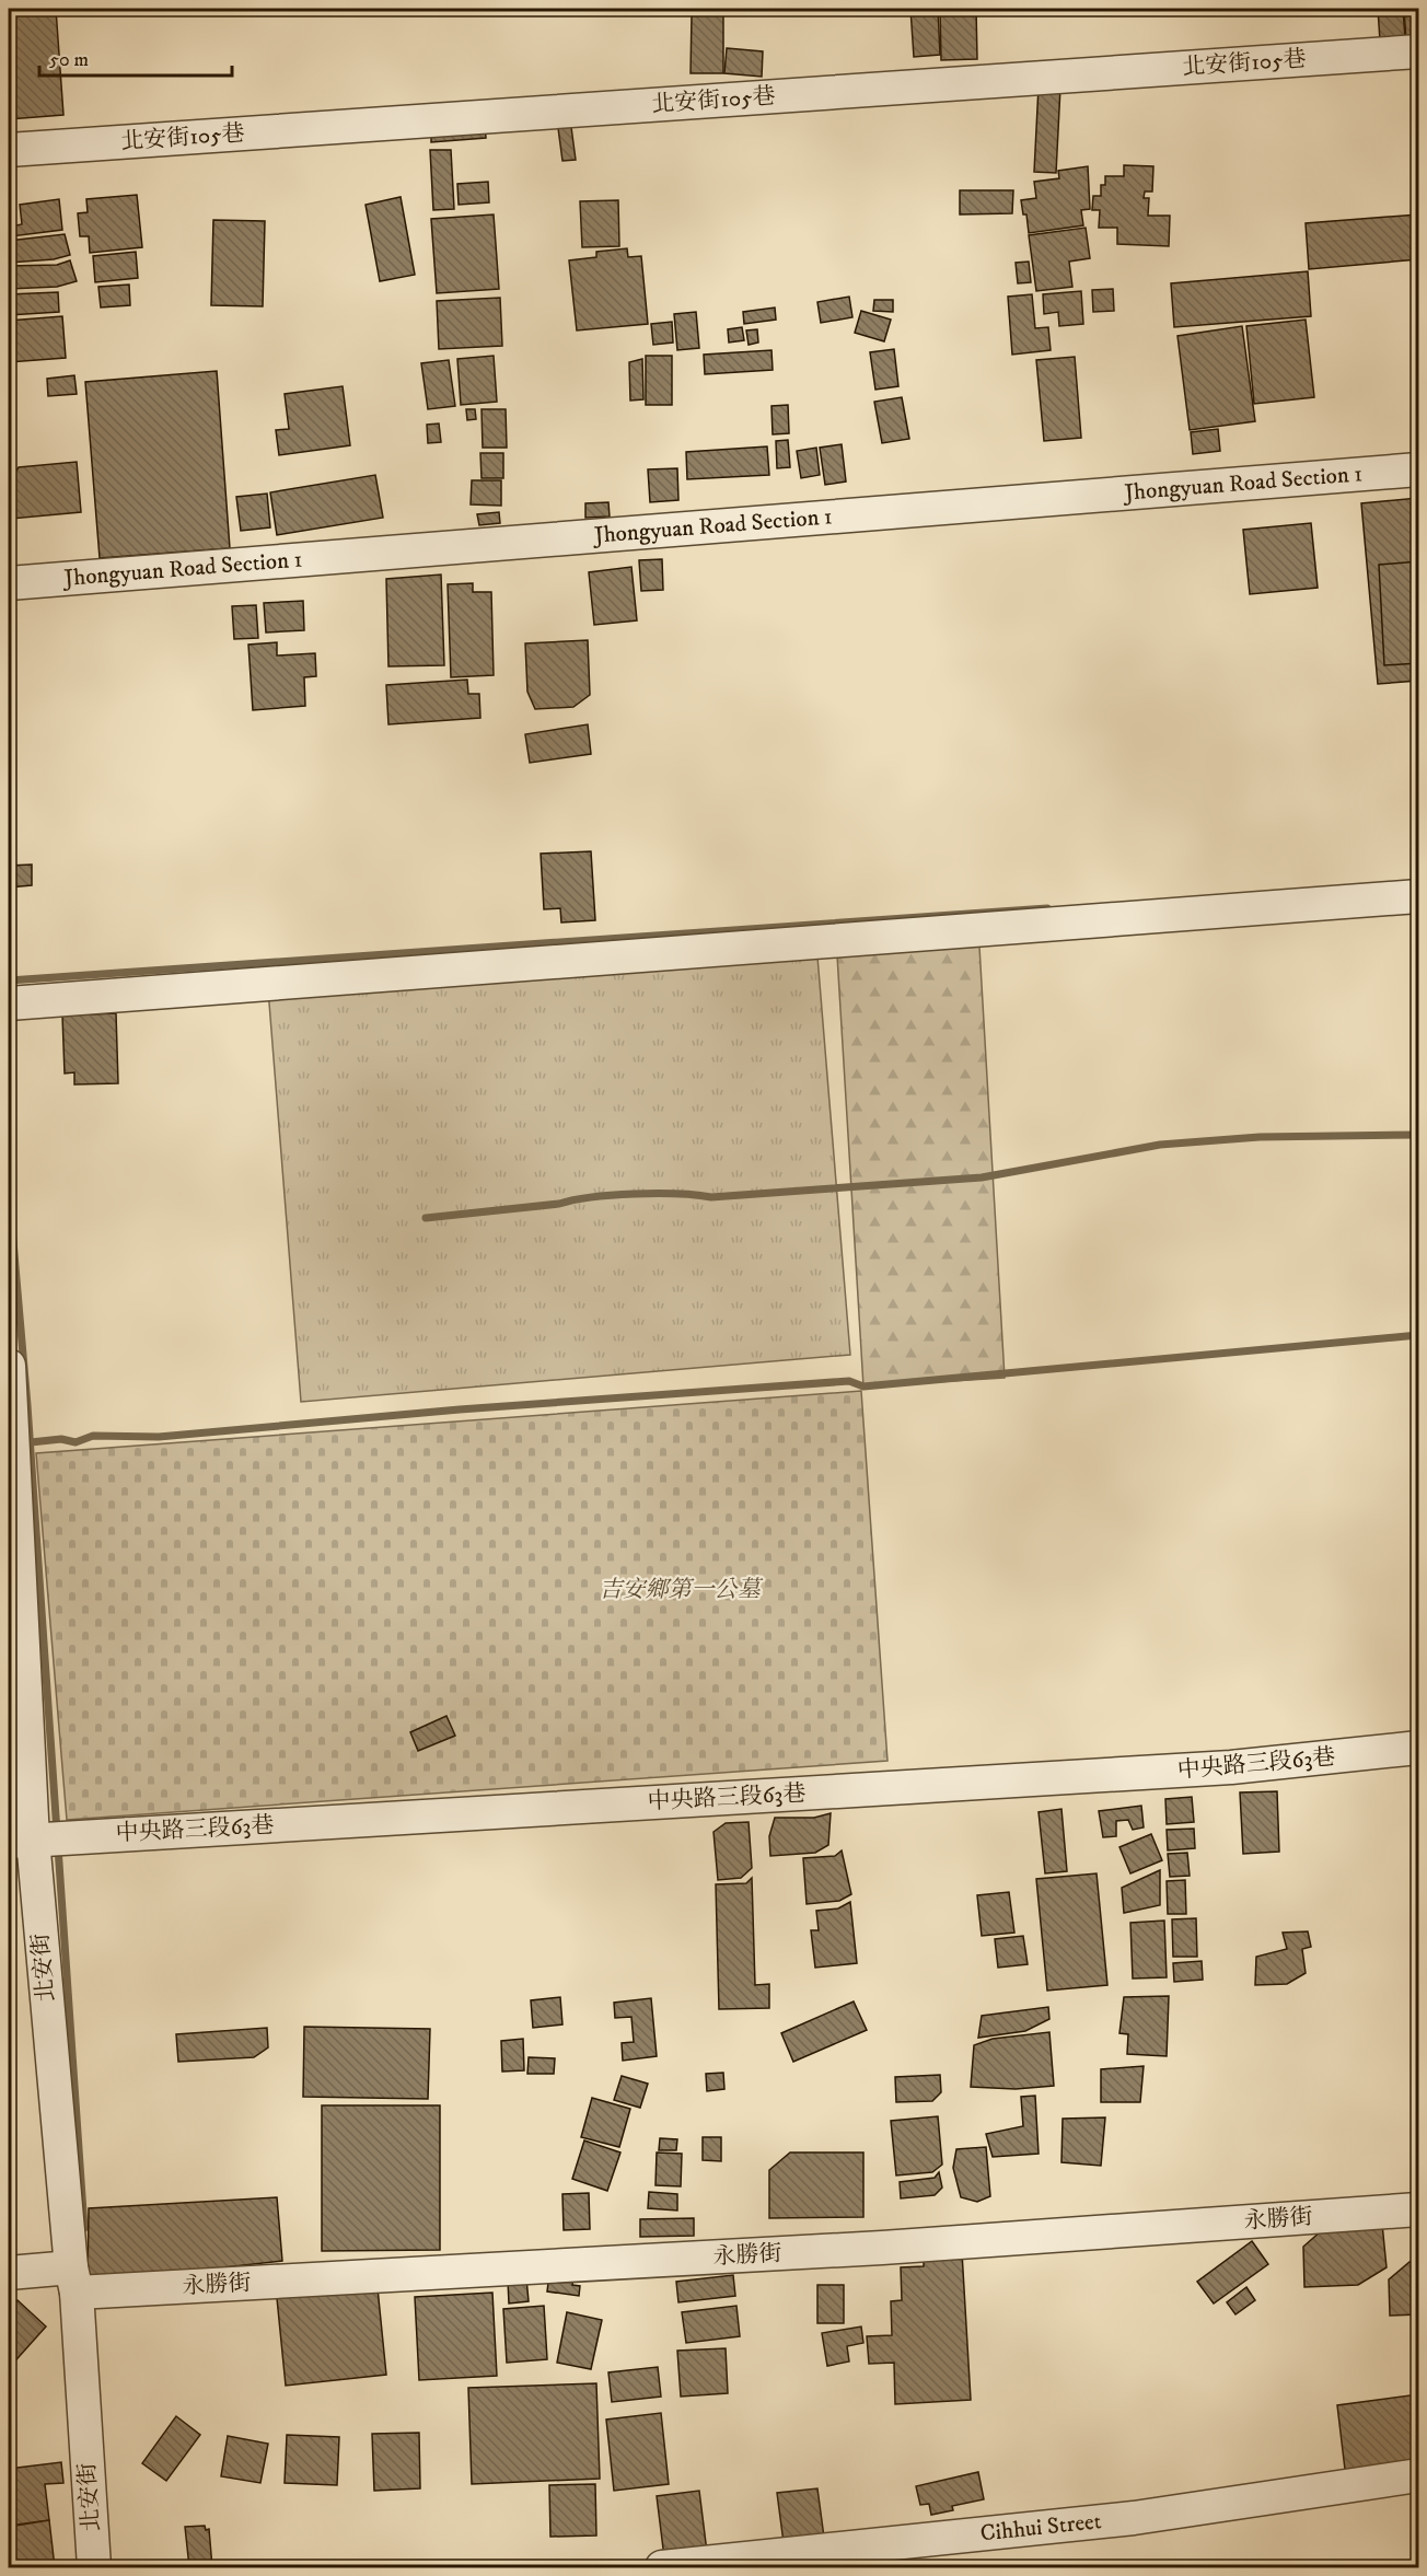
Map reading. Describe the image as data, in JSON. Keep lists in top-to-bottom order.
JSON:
{
  "streets": {
    "street": [
      "北安街105巷",
      "Jhongyuan Road Section 1",
      "中央路三段63巷",
      "北安街",
      "永勝街",
      "Cihhui Street"
    ]
  },
  "crossings": [
    ["中央路三段63巷", "北安街"],
    ["北安街", "永勝街"]
  ],
  "parks": ["吉安鄉第一公墓"],
  "scale_bar": "50 m"
}
